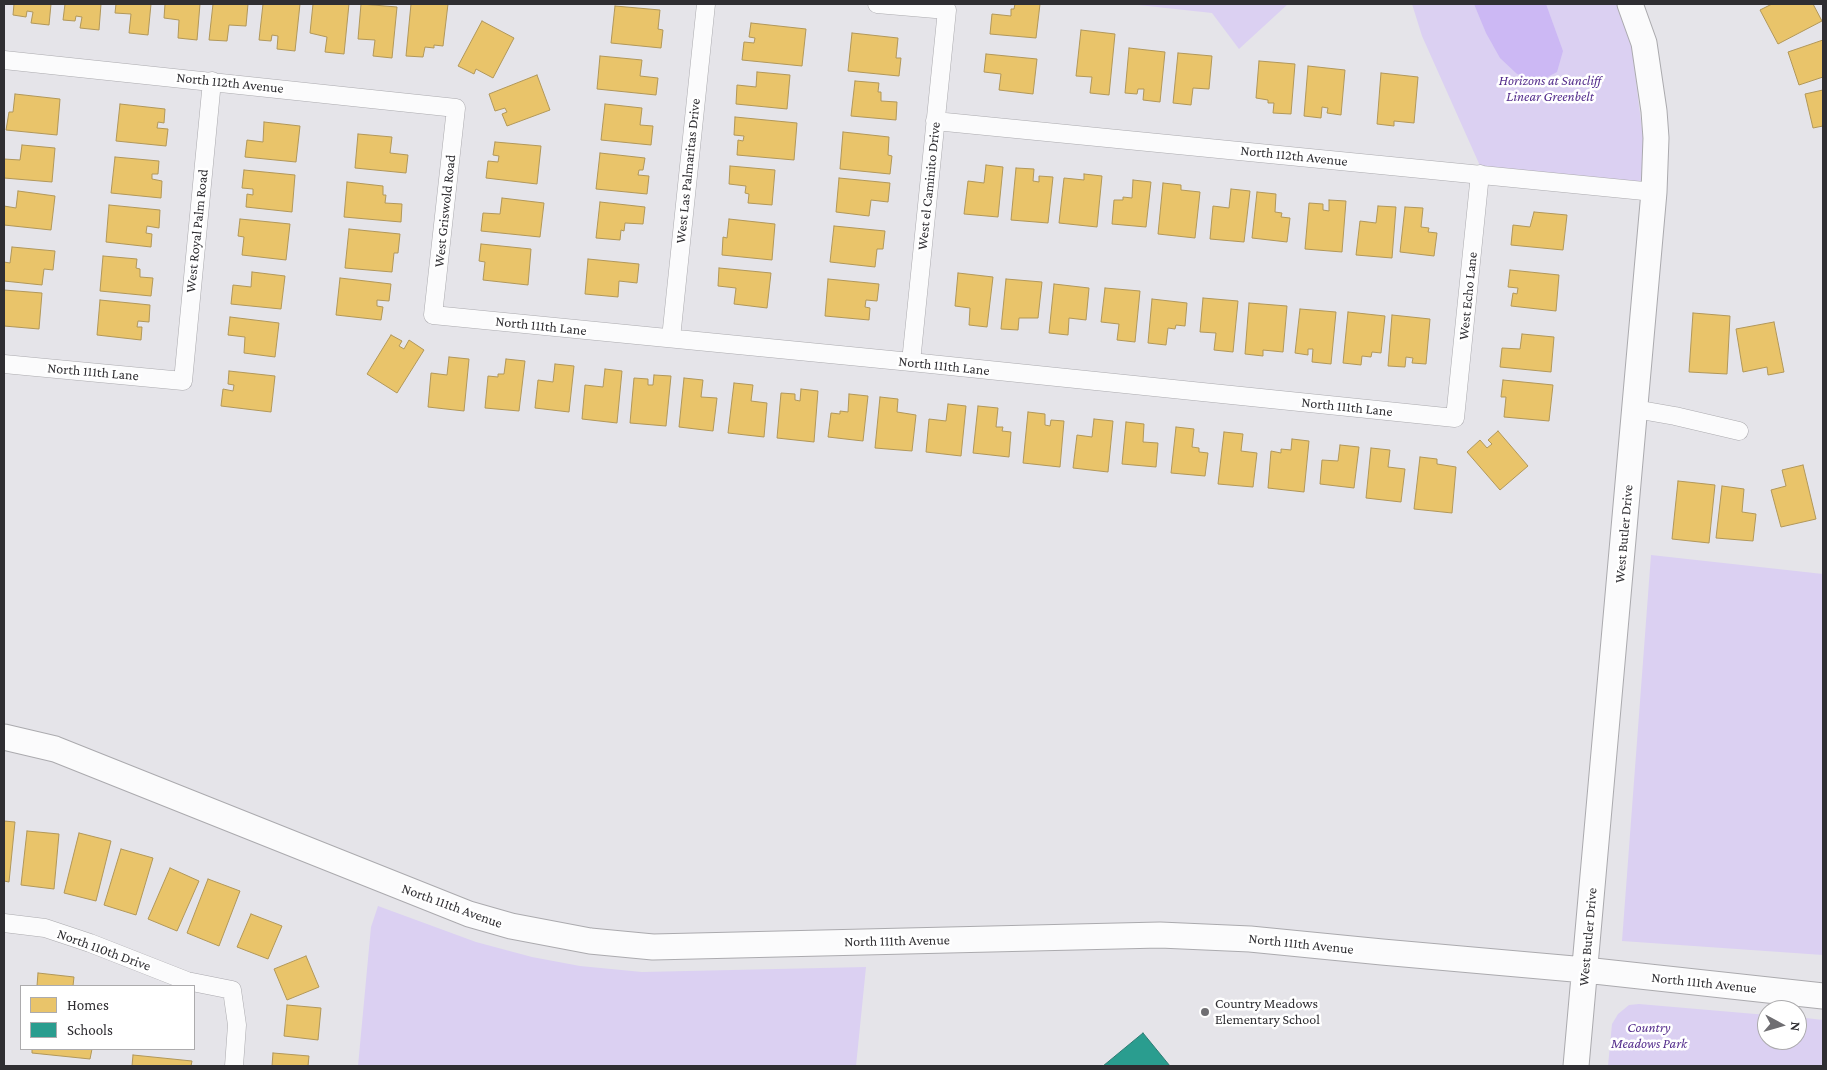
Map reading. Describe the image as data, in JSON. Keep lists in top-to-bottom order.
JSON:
{
  "streets": {
    "street": [
      "North 112th Avenue",
      "West Las Palmaritas Drive",
      "West el Caminito Drive",
      "West Griswold Road",
      "West Royal Palm Road",
      "West Echo Lane",
      "North 111th Lane",
      "West Butler Drive",
      "North 111th Avenue",
      "North 110th Drive"
    ]
  },
  "crossings": [
    ["North 112th Avenue", "West el Caminito Drive"],
    ["North 112th Avenue", "West Griswold Road"],
    ["North 112th Avenue", "West Royal Palm Road"],
    ["North 112th Avenue", "West Echo Lane"],
    ["North 112th Avenue", "West Butler Drive"],
    ["West Las Palmaritas Drive", "North 111th Lane"],
    ["West el Caminito Drive", "North 111th Lane"],
    ["West Griswold Road", "North 111th Lane"],
    ["West Royal Palm Road", "North 111th Lane"],
    ["West Echo Lane", "North 111th Lane"],
    ["West Butler Drive", "North 111th Avenue"]
  ],
  "parks": ["Horizons at Suncliff Linear Greenbelt", "Country Meadows Park"],
  "places": ["Country Meadows Elementary School"],
  "legend": ["Homes", "Schools"],
  "north": "right"
}
